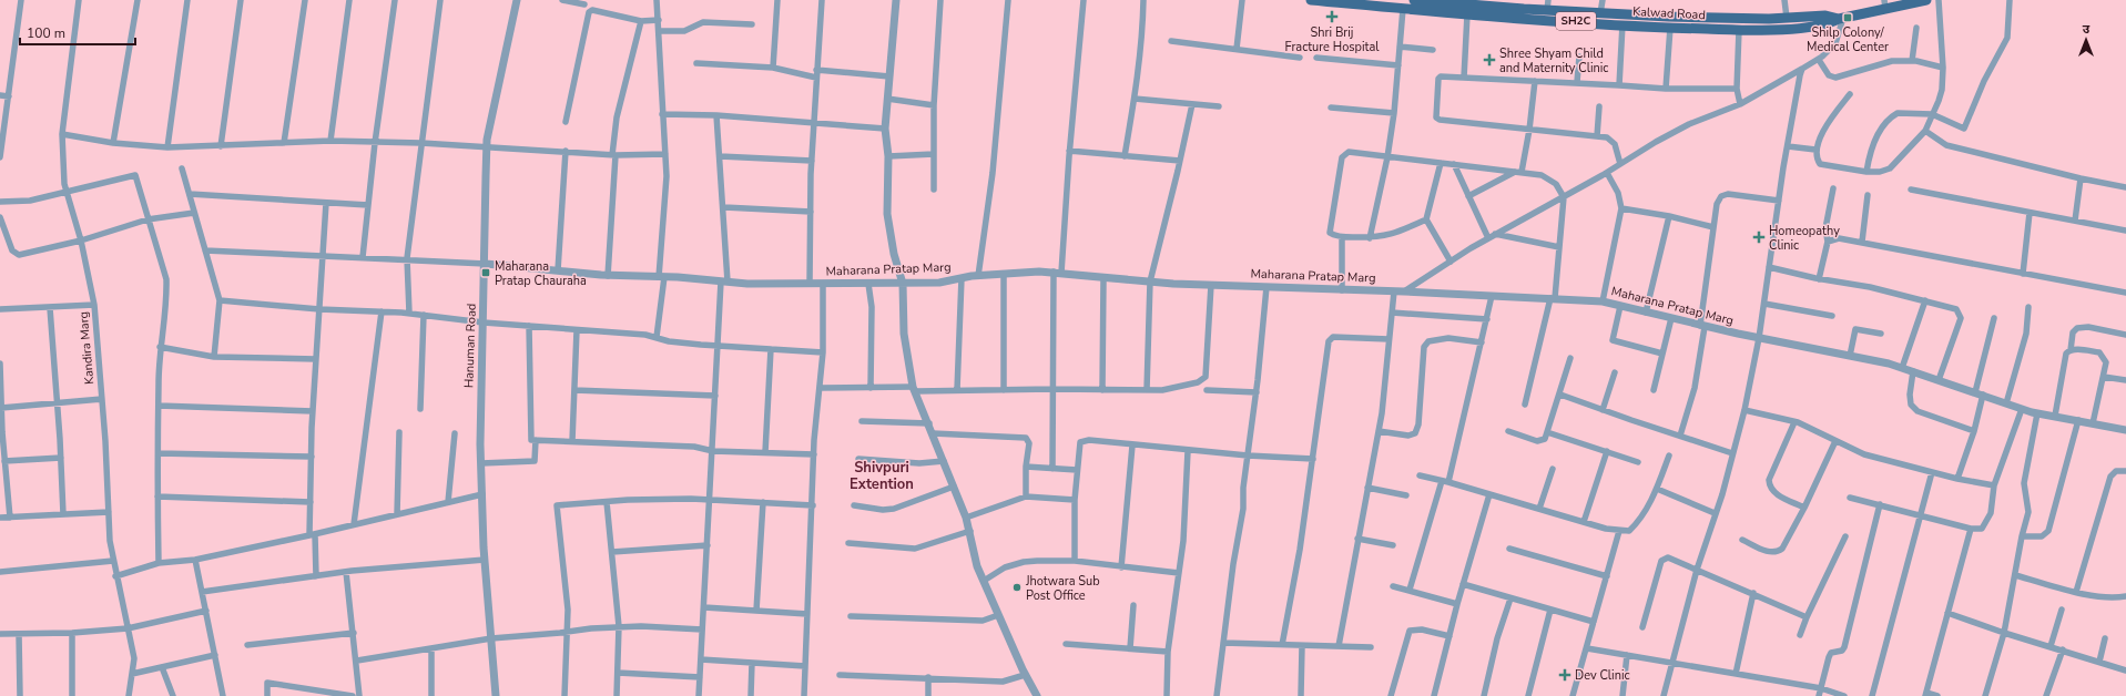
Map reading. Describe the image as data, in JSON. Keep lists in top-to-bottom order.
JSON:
{
  "streets": {
    "main road": ["Kalwad Road", "SH2C"],
    "street": ["Maharana Pratap Marg", "Hanuman Road", "Kandira Marg"]
  },
  "crossings": [
    ["Maharana Pratap Marg", "Hanuman Road"]
  ],
  "districts": ["Shivpuri Extention"],
  "places": {
    "health": [
      "Shri Brij Fracture Hospital",
      "Shree Shyam Child and Maternity Clinic",
      "Homeopathy Clinic",
      "Dev Clinic"
    ],
    "transit": ["Shilp Colony/ Medical Center", "Maharana Pratap Chauraha"],
    "other": ["Jhotwara Sub Post Office"]
  },
  "scale_bar": "100 m",
  "north": "top"
}
